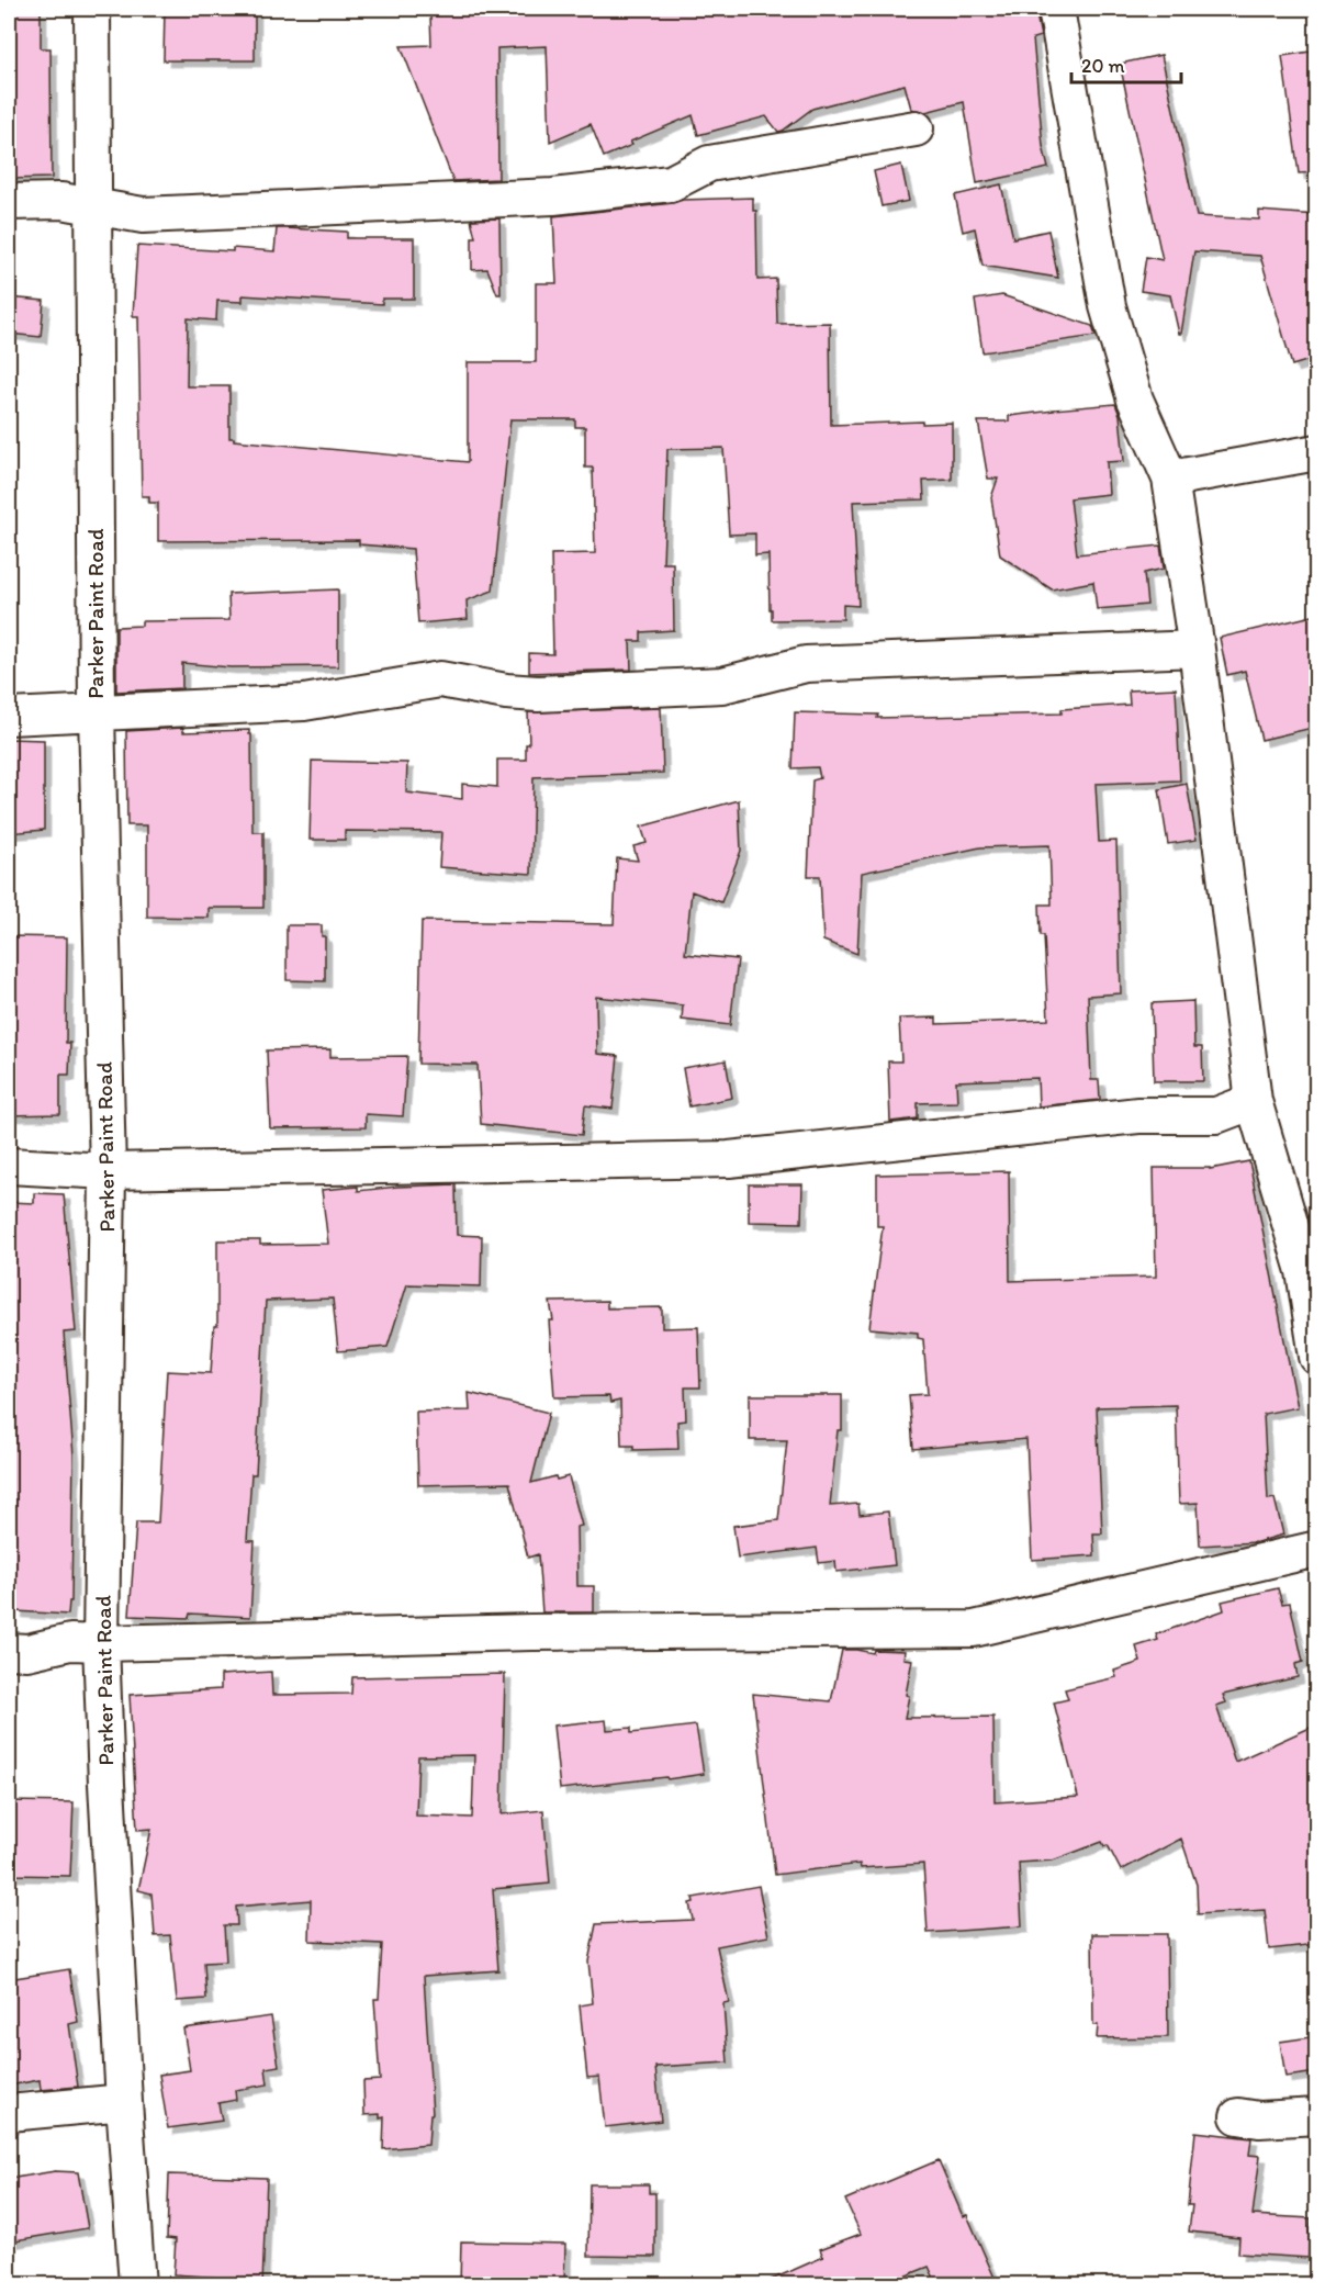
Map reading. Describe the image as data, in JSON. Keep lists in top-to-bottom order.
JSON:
{
  "streets": {
    "street": ["Parker Paint Road"]
  },
  "scale_bar": "20 m"
}
